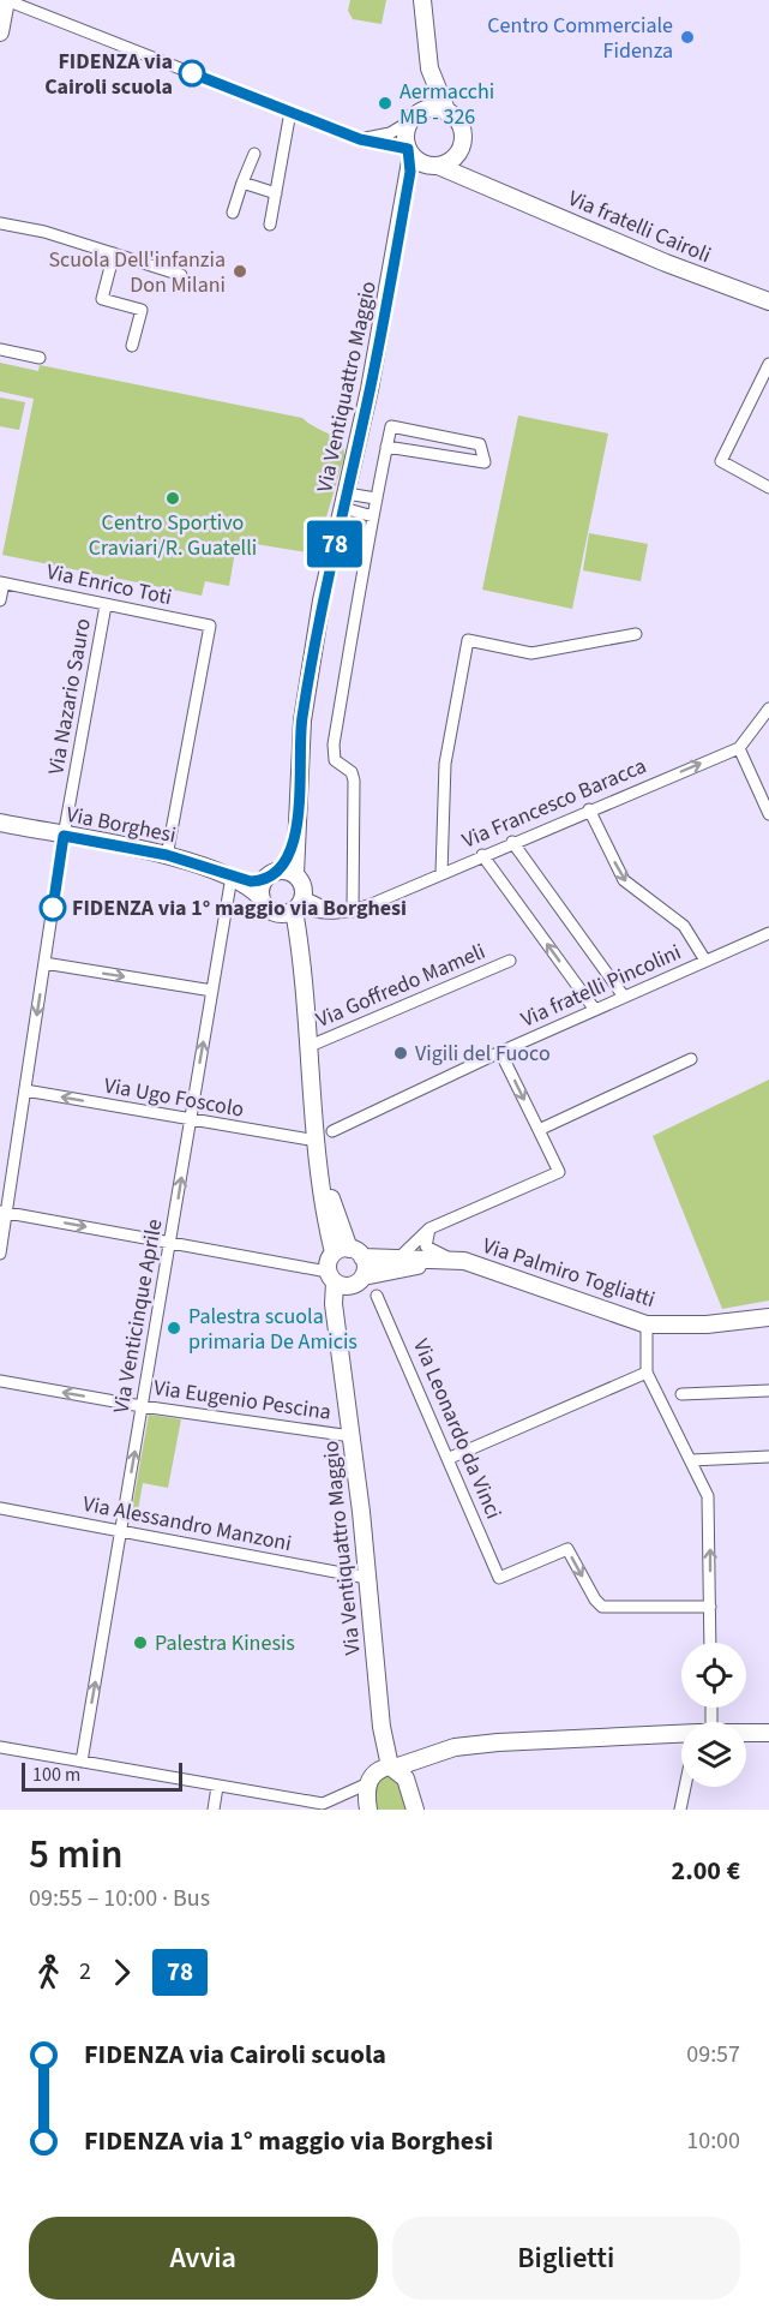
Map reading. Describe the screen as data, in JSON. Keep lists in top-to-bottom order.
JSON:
{
  "streets": {
    "main road": [
      "Via fratelli Cairoli",
      "Via Ventiquattro Maggio",
      "Via Borghesi",
      "Via Palmiro Togliatti"
    ],
    "street": [
      "Via Enrico Toti",
      "Via Nazario Sauro",
      "Via Francesco Baracca",
      "Via Goffredo Mameli",
      "Via fratelli Pincolini",
      "Via Ugo Foscolo",
      "Via Venticinque Aprile",
      "Via Eugenio Pescina",
      "Via Leonardo da Vinci",
      "Via Alessandro Manzoni"
    ]
  },
  "crossings": [
    ["Via fratelli Cairoli", "Via Ventiquattro Maggio"],
    ["Via Ventiquattro Maggio", "Via Francesco Baracca"],
    ["Via Ventiquattro Maggio", "Via Borghesi"],
    ["Via Ventiquattro Maggio", "Via Goffredo Mameli"],
    ["Via Ventiquattro Maggio", "Via fratelli Pincolini"],
    ["Via Ventiquattro Maggio", "Via Ugo Foscolo"],
    ["Via Ventiquattro Maggio", "Via Palmiro Togliatti"],
    ["Via Ventiquattro Maggio", "Via Eugenio Pescina"],
    ["Via Ventiquattro Maggio", "Via Alessandro Manzoni"],
    ["Via Enrico Toti", "Via Nazario Sauro"],
    ["Via Enrico Toti", "Via Borghesi"],
    ["Via Nazario Sauro", "Via Borghesi"],
    ["Via Nazario Sauro", "Via Ugo Foscolo"],
    ["Via Francesco Baracca", "Via Borghesi"],
    ["Via Borghesi", "Via Venticinque Aprile"],
    ["Via fratelli Pincolini", "Via Ugo Foscolo"],
    ["Via Ugo Foscolo", "Via Venticinque Aprile"],
    ["Via Venticinque Aprile", "Via Eugenio Pescina"],
    ["Via Venticinque Aprile", "Via Alessandro Manzoni"]
  ],
  "one_way": ["Via Ugo Foscolo", "Via Venticinque Aprile", "Via Eugenio Pescina"],
  "places": [
    "Centro Commerciale Fidenza",
    "FIDENZA via Cairoli scuola",
    "Aermacchi MB - 326",
    "Scuola Dell'infanzia Don Milani",
    "Centro Sportivo Craviari/R. Guatelli",
    "FIDENZA via 1° maggio via Borghesi",
    "Vigili del Fuoco",
    "Palestra scuola primaria De Amicis",
    "Palestra Kinesis"
  ],
  "lines": ["bus line 78"],
  "scale_bar": "100 m",
  "page": {
    "on_map": "78",
    "scale": "100 m",
    "heading": ["5 min", "09:55 – 10:00 · Bus", "2.00 €"],
    "legs": ["2", "78"],
    "list": [
      {
        "name": "FIDENZA via Cairoli scuola",
        "value": "09:57"
      },
      {
        "name": "FIDENZA via 1° maggio via Borghesi",
        "value": "10:00"
      }
    ],
    "buttons": ["Avvia", "Biglietti"]
  }
}
